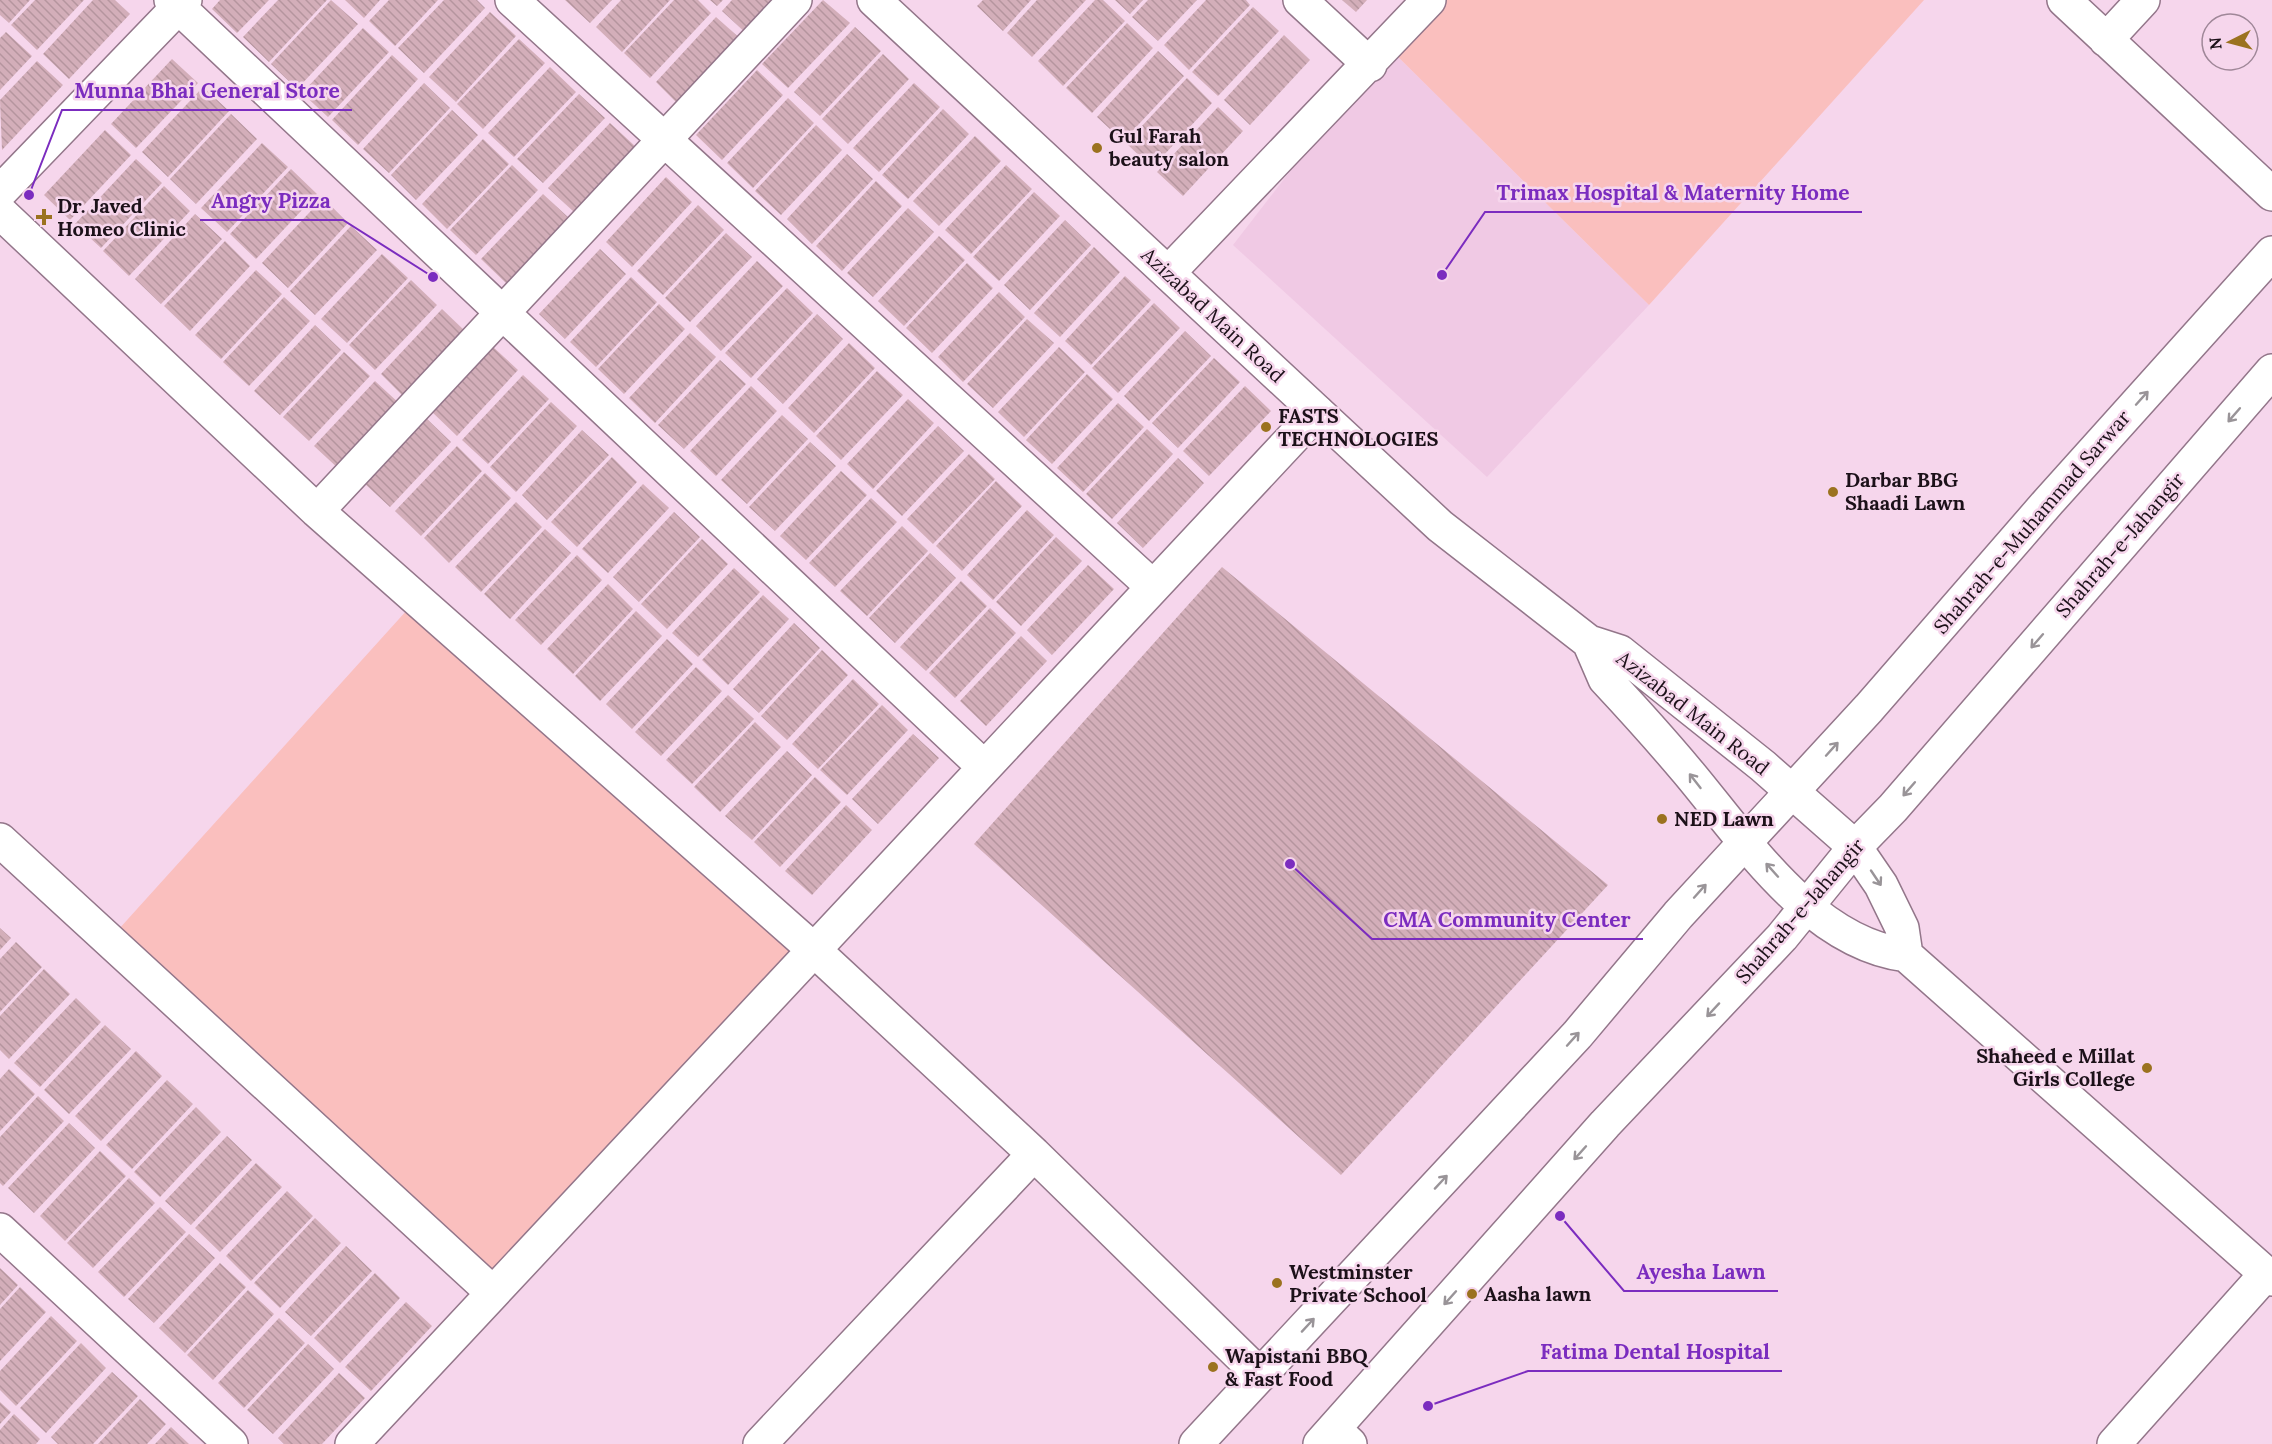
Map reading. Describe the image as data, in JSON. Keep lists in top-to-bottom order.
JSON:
{
  "streets": {
    "street": ["Azizabad Main Road", "Shahrah-e-Muhammad Sarwar", "Shahrah-e-Jahangir"]
  },
  "crossings": [
    ["Azizabad Main Road", "Shahrah-e-Muhammad Sarwar"],
    ["Azizabad Main Road", "Shahrah-e-Jahangir"]
  ],
  "one_way": ["Shahrah-e-Muhammad Sarwar"],
  "places": {
    "other": [
      "Gul Farah beauty salon",
      "Munna Bhai General Store",
      "Trimax Hospital & Maternity Home",
      "Angry Pizza",
      "FASTS TECHNOLOGIES",
      "Darbar BBG Shaadi Lawn",
      "NED Lawn",
      "CMA Community Center",
      "Shaheed e Millat Girls College",
      "Ayesha Lawn",
      "Westminster Private School",
      "Aasha lawn",
      "Wapistani BBQ & Fast Food",
      "Fatima Dental Hospital"
    ],
    "health": ["Dr. Javed Homeo Clinic"]
  },
  "north": "left"
}
